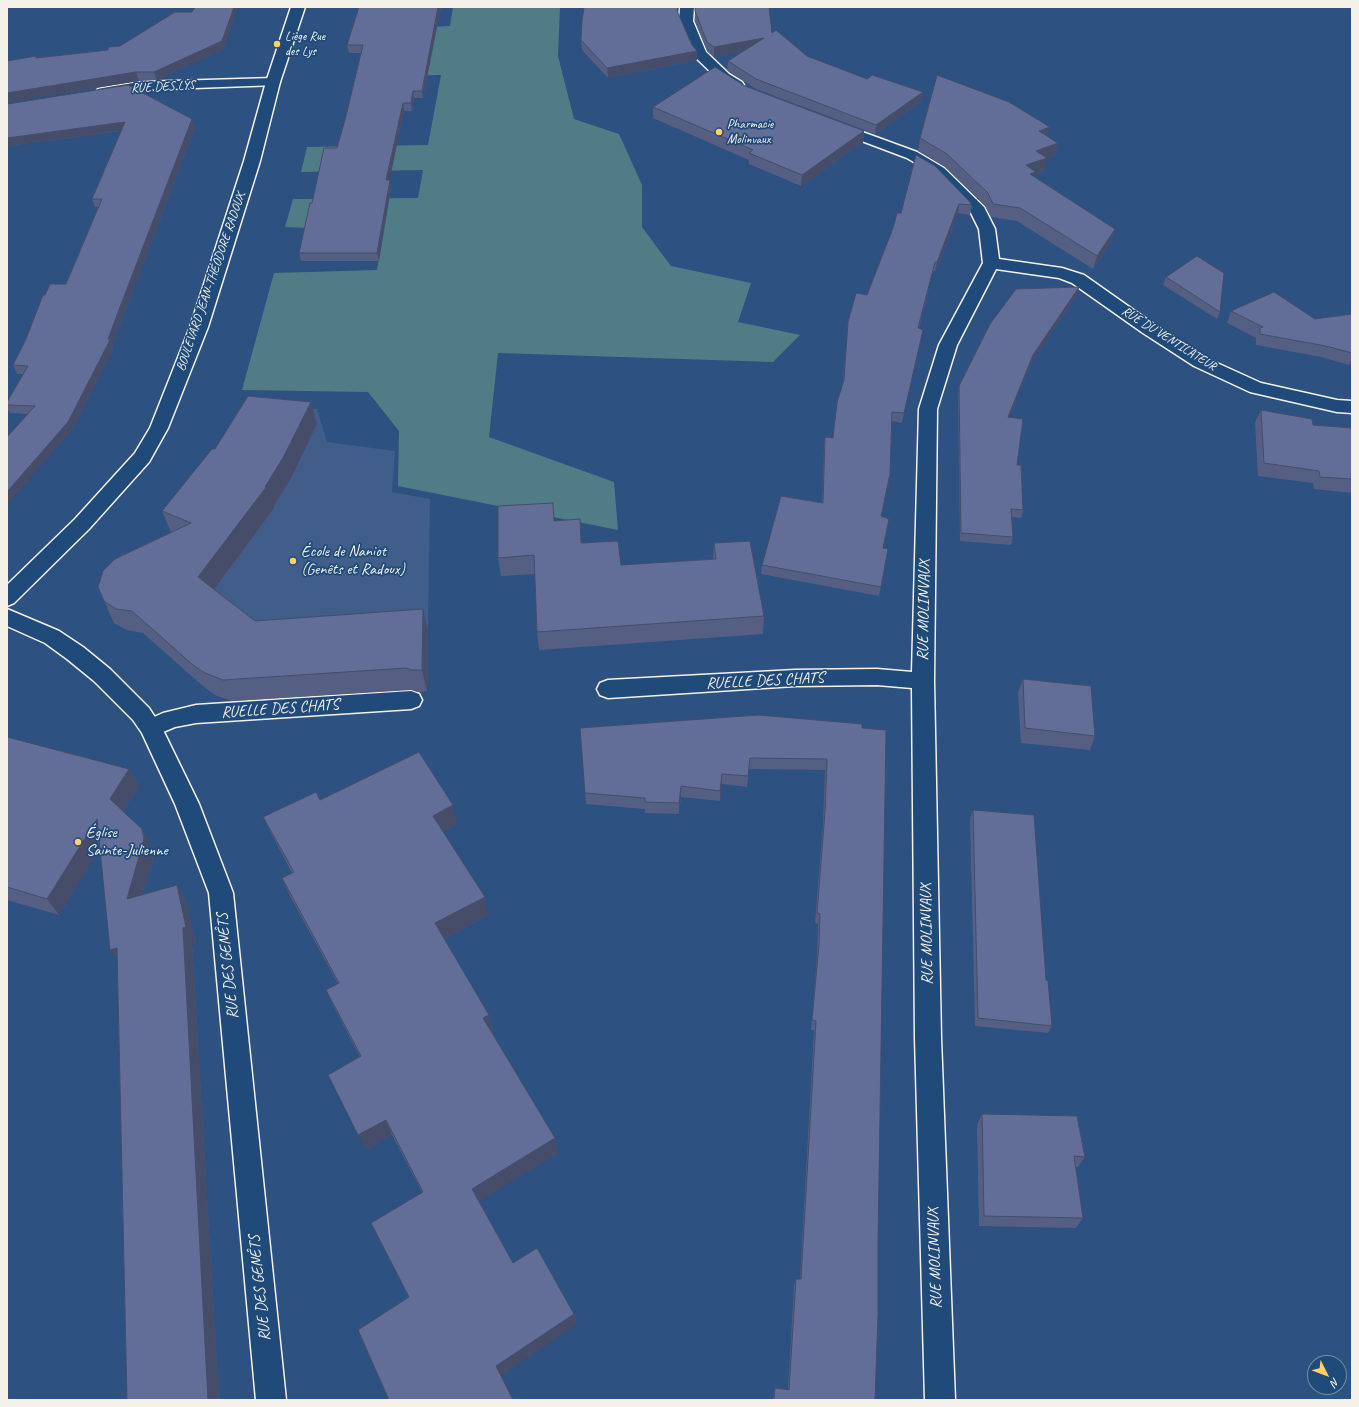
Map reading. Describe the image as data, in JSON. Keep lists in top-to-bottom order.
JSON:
{
  "streets": {
    "street": [
      "RUE DES LYS",
      "BOULEVARD JEAN-THÉODORE RADOUX",
      "RUE DU VENTILATEUR",
      "RUE MOLINVAUX",
      "RUELLE DES CHATS",
      "RUE DES GENÊTS"
    ]
  },
  "crossings": [
    ["RUE DES LYS", "BOULEVARD JEAN-THÉODORE RADOUX"],
    ["RUE DU VENTILATEUR", "RUE MOLINVAUX"],
    ["RUE MOLINVAUX", "RUELLE DES CHATS"],
    ["RUELLE DES CHATS", "RUE DES GENÊTS"]
  ],
  "places": [
    "Liège Rue des Lys",
    "Pharmacie Molinvaux",
    "École de Naniot (Genêts et Radoux)",
    "Église Sainte-Julienne"
  ],
  "north": "bottom right"
}
